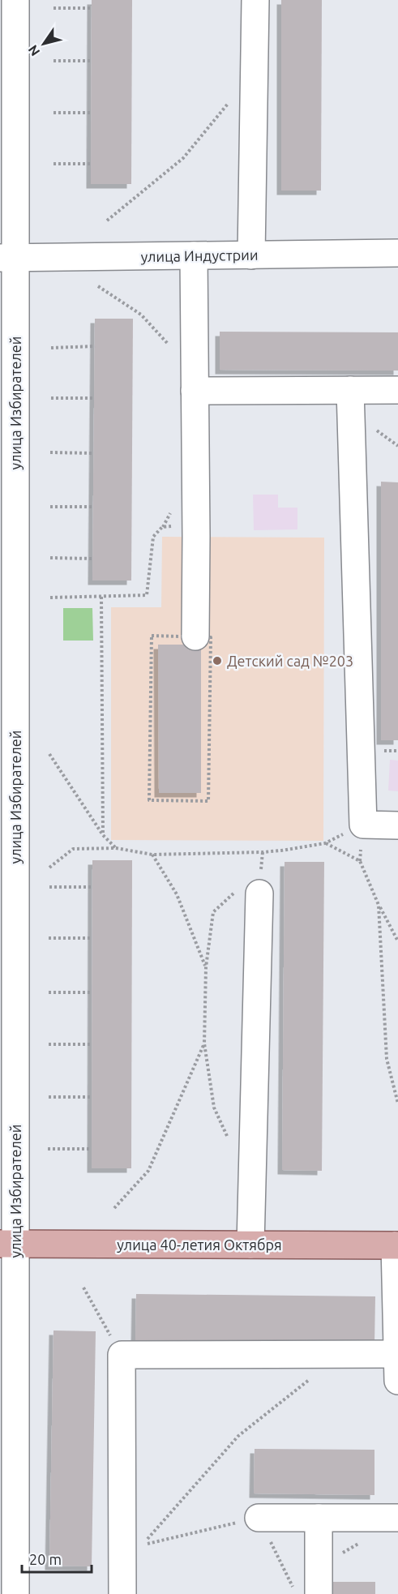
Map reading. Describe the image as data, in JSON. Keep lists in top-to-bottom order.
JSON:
{
  "streets": {
    "main road": ["улица 40-летия Октября"],
    "street": ["улица Индустрии", "улица Избирателей"]
  },
  "crossings": [
    ["улица Индустрии", "улица Избирателей"],
    ["улица Избирателей", "улица 40-летия Октября"]
  ],
  "places": ["Детский сад №203"],
  "scale_bar": "20 m",
  "north": "bottom left"
}
